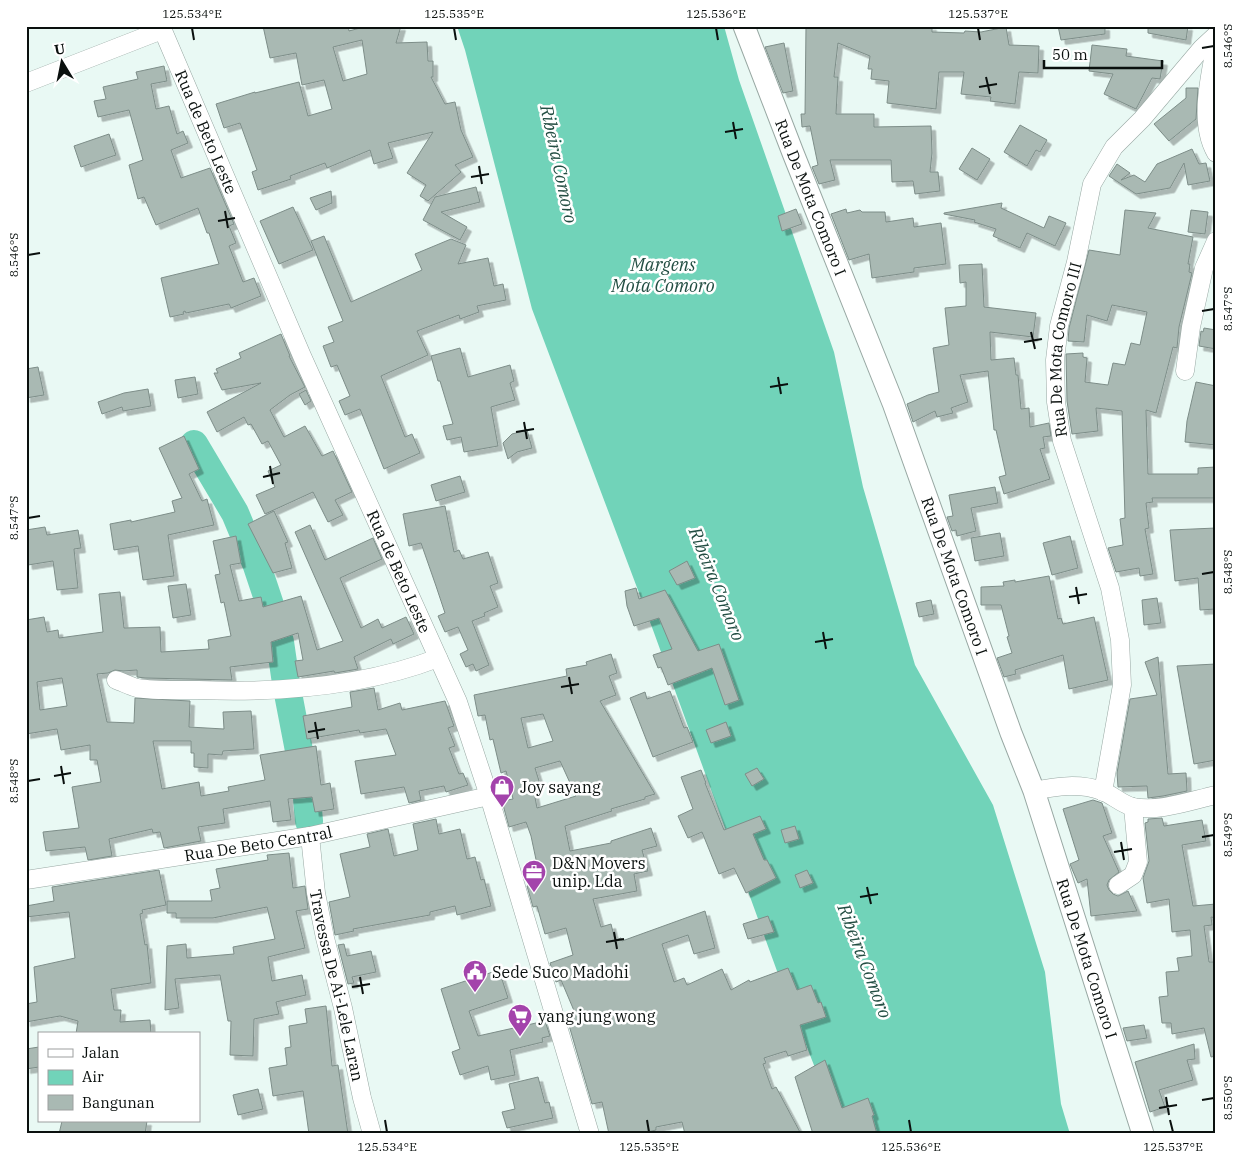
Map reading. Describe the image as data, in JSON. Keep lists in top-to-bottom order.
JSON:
{
  "streets": {
    "street": [
      "Rua de Beto Leste",
      "Rua De Mota Comoro I",
      "Rua De Mota Comoro III",
      "Rua De Beto Central",
      "Travessa De Ai-Lele Laran"
    ]
  },
  "crossings": [
    ["Rua de Beto Leste", "Rua De Beto Central"],
    ["Rua De Beto Central", "Travessa De Ai-Lele Laran"]
  ],
  "water": ["Ribeira Comoro", "Margens Mota Comoro"],
  "places": {
    "shop": ["Joy sayang"],
    "office": ["D&N Movers unip. Lda"],
    "public building": ["Sede Suco Madohi"],
    "supermarket": ["yang jung wong"]
  },
  "legend": ["Jalan", "Air", "Bangunan"],
  "scale_bar": "50 m",
  "north": "top",
  "coordinates": [
    "125.534°E",
    "125.535°E",
    "125.536°E",
    "125.537°E",
    "8.546°S",
    "8.547°S",
    "8.548°S",
    "8.549°S",
    "8.550°S"
  ]
}
